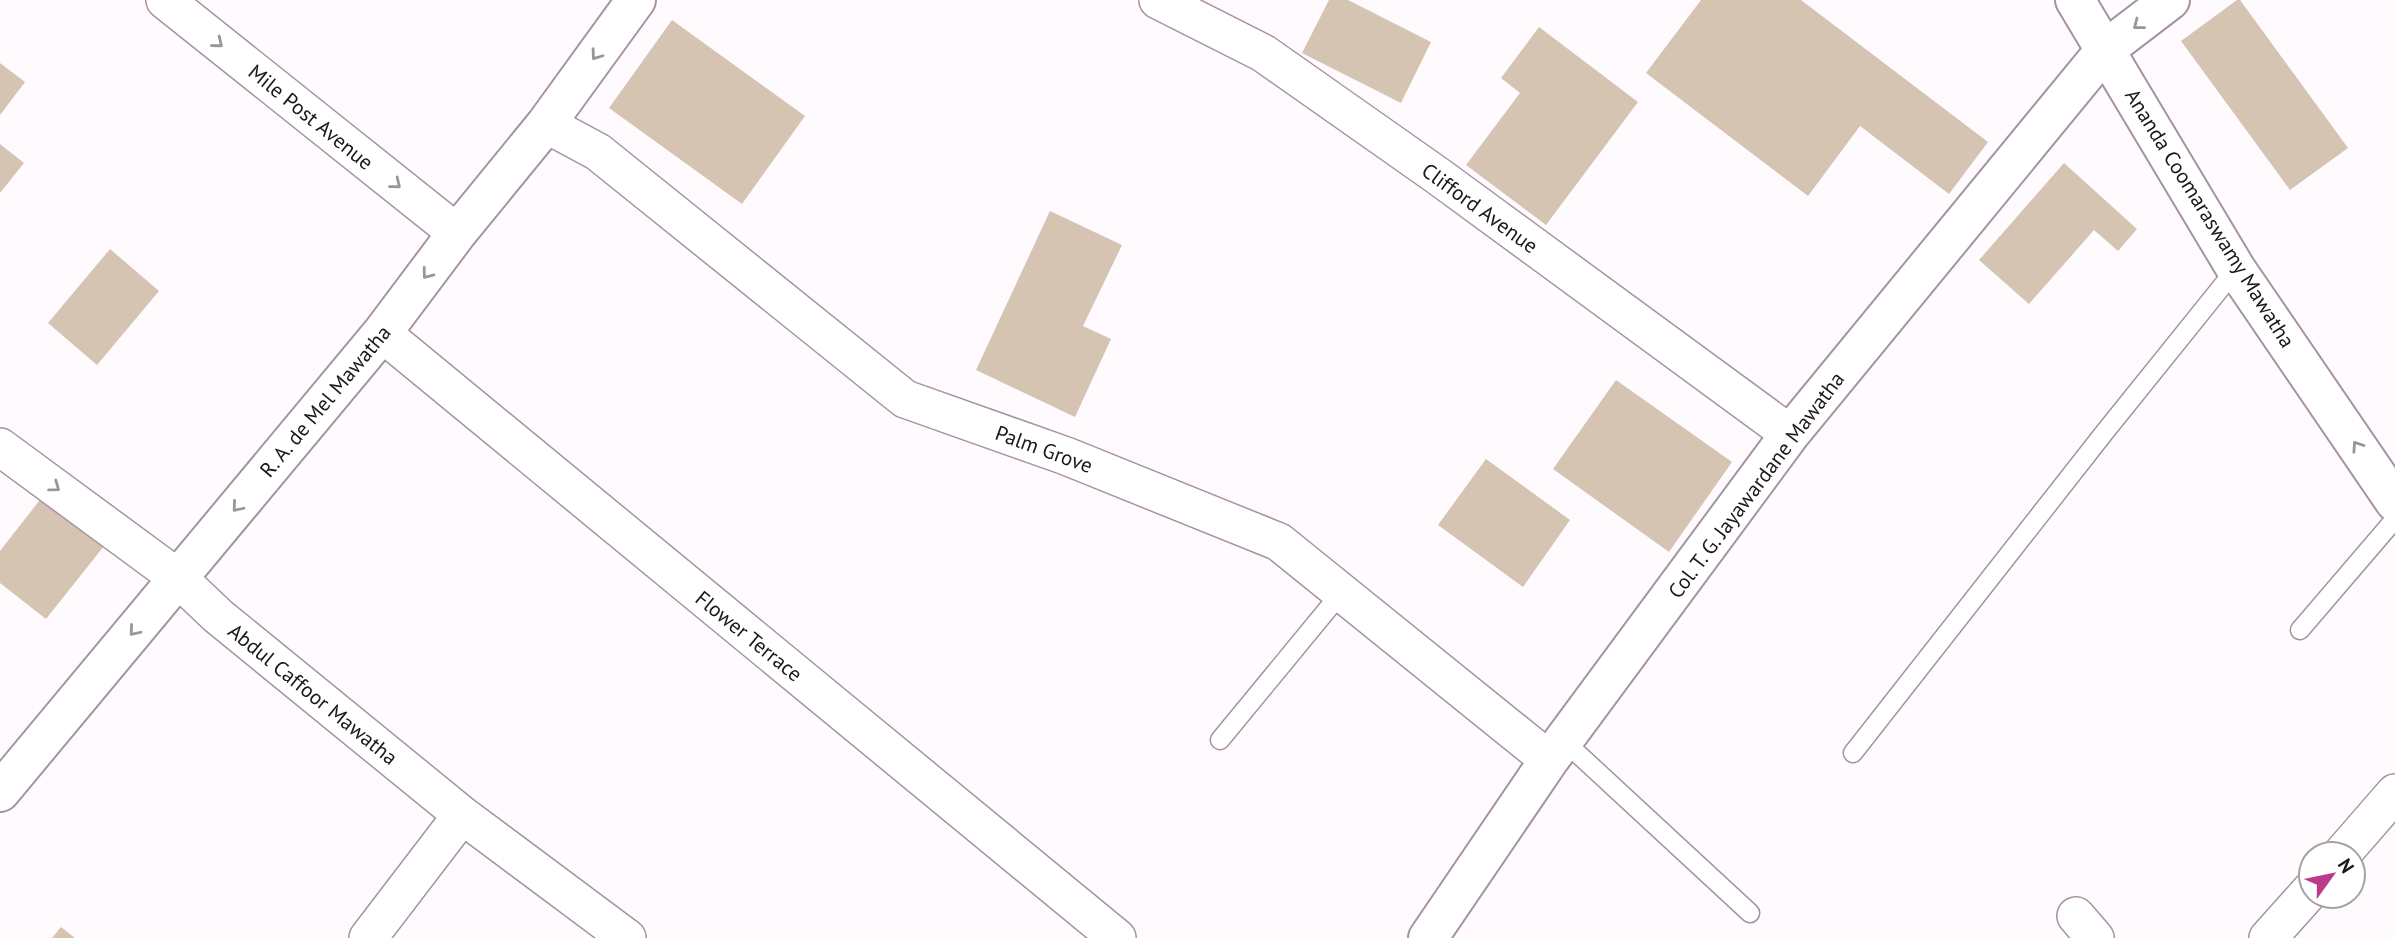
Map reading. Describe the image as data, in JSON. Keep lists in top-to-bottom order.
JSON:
{
  "streets": {
    "main road": ["Ananda Coomaraswamy Mawatha", "R. A. de Mel Mawatha", "Col. T. G. Jayawardane Mawatha"],
    "street": [
      "Mile Post Avenue",
      "Clifford Avenue",
      "Palm Grove",
      "Flower Terrace",
      "Abdul Caffoor Mawatha"
    ]
  },
  "crossings": [
    ["Mile Post Avenue", "R. A. de Mel Mawatha"],
    ["Clifford Avenue", "Col. T. G. Jayawardane Mawatha"],
    ["Ananda Coomaraswamy Mawatha", "Col. T. G. Jayawardane Mawatha"],
    ["R. A. de Mel Mawatha", "Palm Grove"],
    ["R. A. de Mel Mawatha", "Flower Terrace"],
    ["R. A. de Mel Mawatha", "Abdul Caffoor Mawatha"],
    ["Palm Grove", "Col. T. G. Jayawardane Mawatha"]
  ],
  "one_way": ["Mile Post Avenue", "Ananda Coomaraswamy Mawatha", "R. A. de Mel Mawatha"],
  "north": "top right"
}
